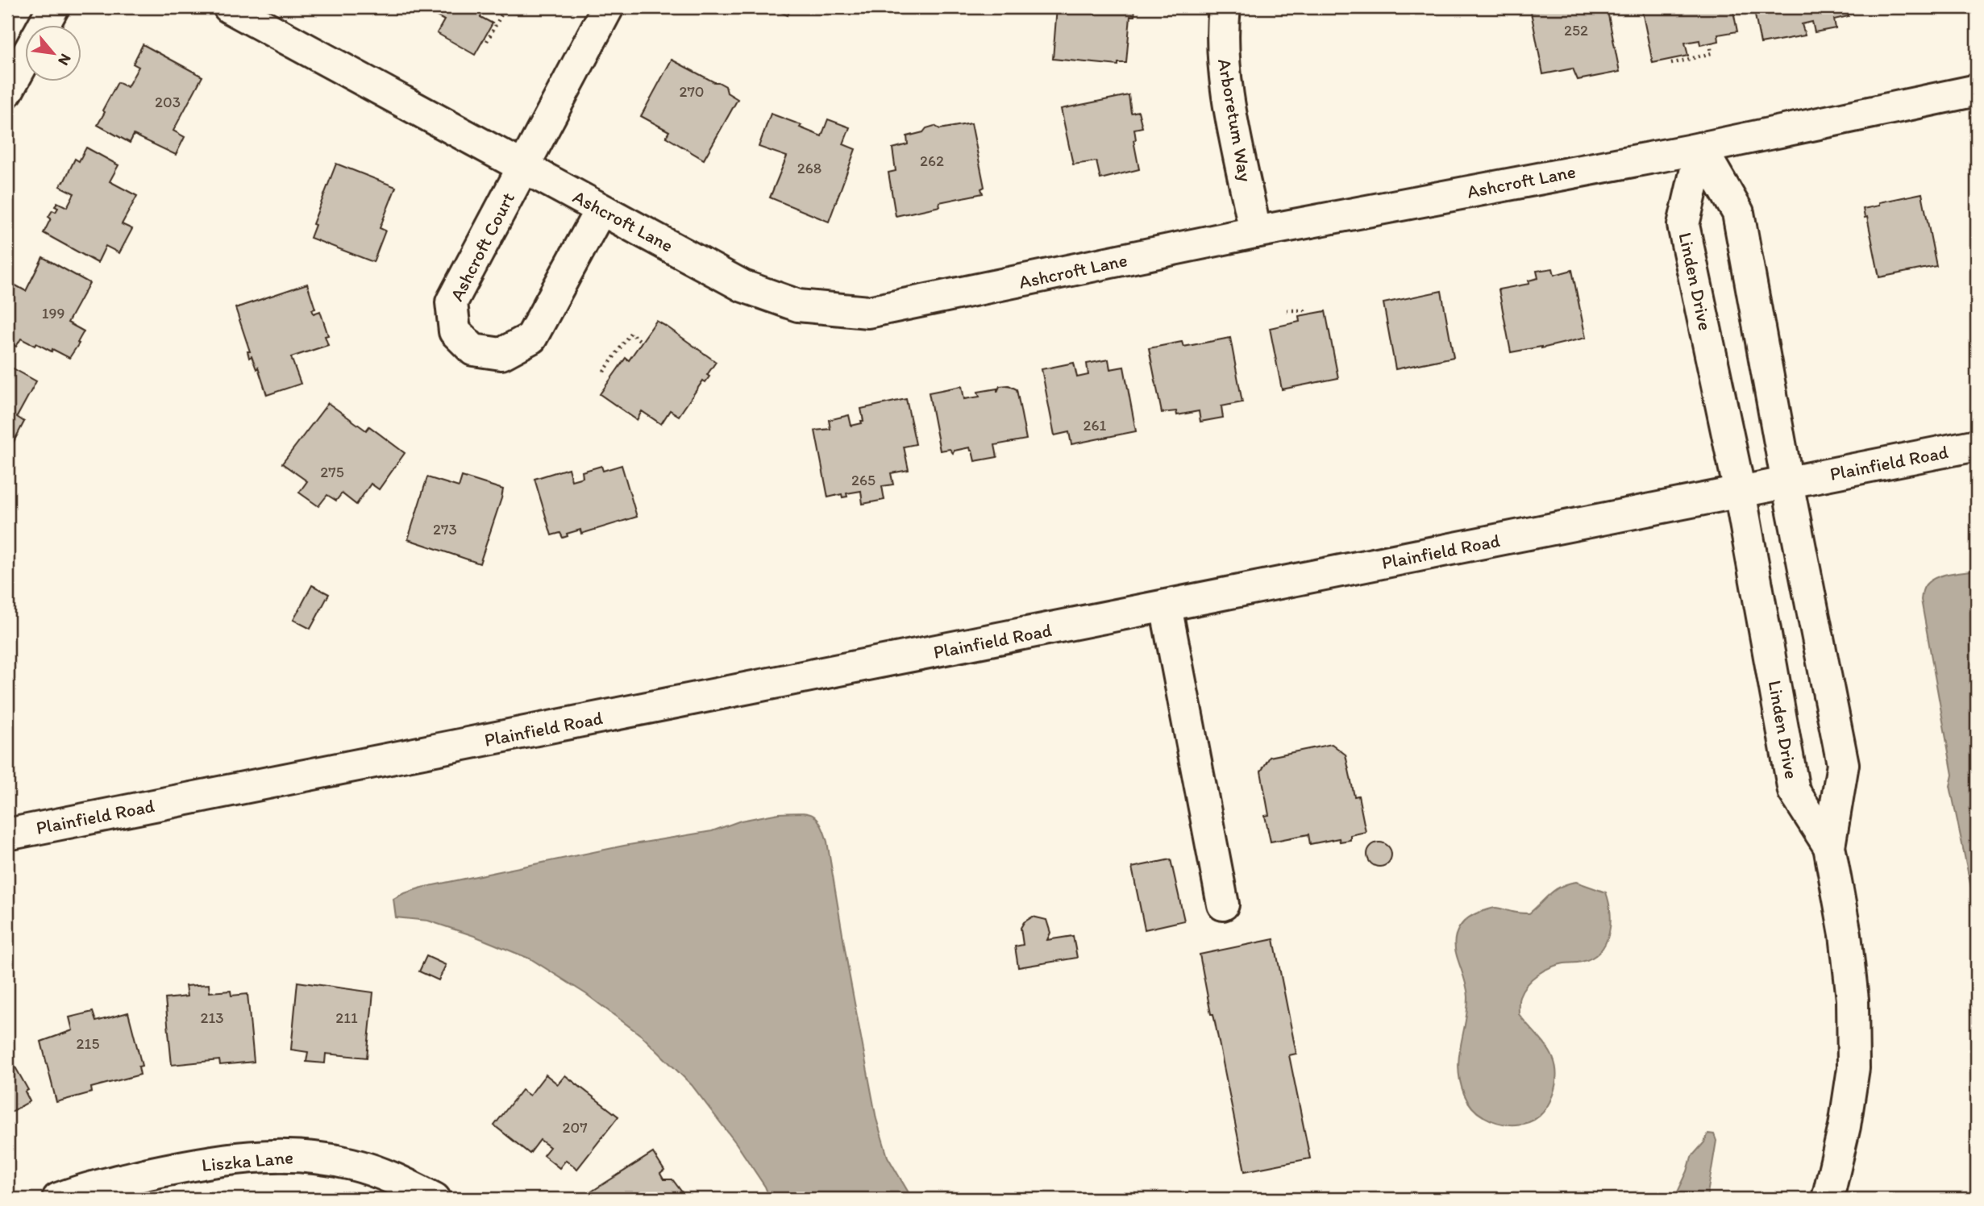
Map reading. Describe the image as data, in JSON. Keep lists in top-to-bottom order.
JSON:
{
  "streets": {
    "street": [
      "Arboretum Way",
      "Ashcroft Lane",
      "Ashcroft Court",
      "Linden Drive",
      "Plainfield Road",
      "Liszka Lane"
    ]
  },
  "crossings": [
    ["Arboretum Way", "Ashcroft Lane"],
    ["Ashcroft Lane", "Ashcroft Court"],
    ["Ashcroft Lane", "Linden Drive"],
    ["Linden Drive", "Plainfield Road"]
  ],
  "house_numbers": [
    "252",
    "270",
    "203",
    "262",
    "268",
    "199",
    "261",
    "275",
    "265",
    "273",
    "213",
    "211",
    "215",
    "207"
  ],
  "north": "bottom right"
}
